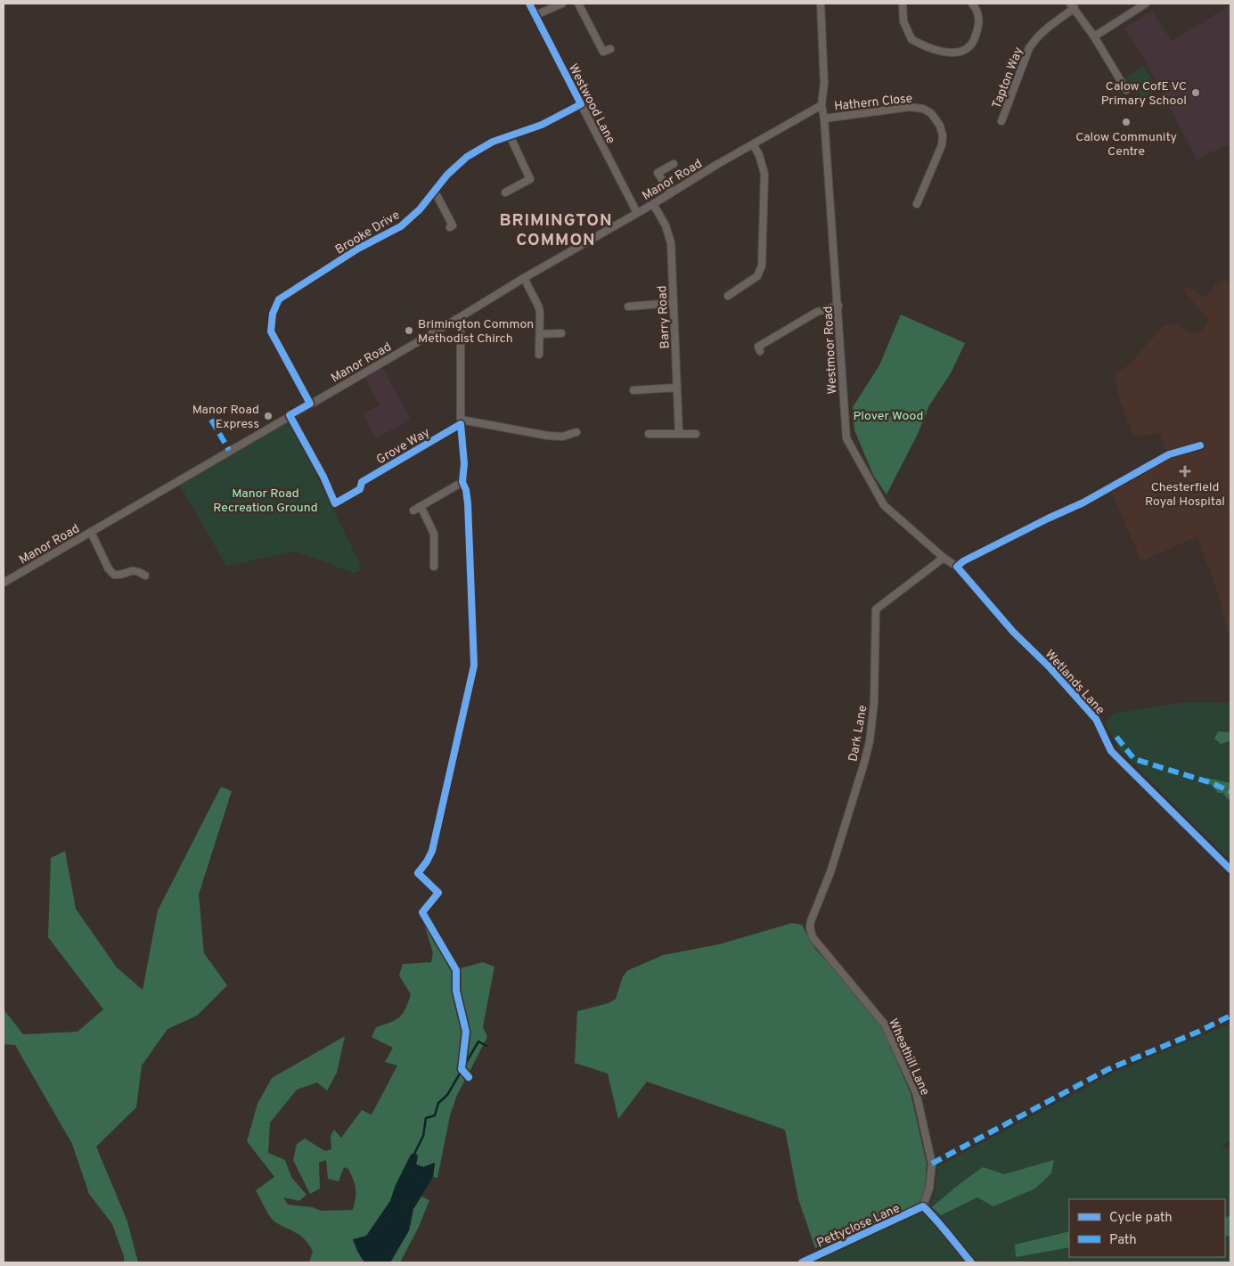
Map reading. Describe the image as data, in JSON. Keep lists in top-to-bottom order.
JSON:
{
  "streets": {
    "street": [
      "Tapton Way",
      "Hathern Close",
      "Westwood Lane",
      "Manor Road",
      "Brooke Drive",
      "Barry Road",
      "Westmoor Road",
      "Grove Way",
      "Wetlands Lane",
      "Dark Lane",
      "Wheathill Lane",
      "Pettyclose Lane"
    ]
  },
  "crossings": [
    ["Hathern Close", "Westmoor Road"],
    ["Westwood Lane", "Manor Road"],
    ["Westwood Lane", "Brooke Drive"],
    ["Manor Road", "Brooke Drive"],
    ["Manor Road", "Barry Road"],
    ["Manor Road", "Westmoor Road"],
    ["Westmoor Road", "Wetlands Lane"],
    ["Westmoor Road", "Dark Lane"],
    ["Wetlands Lane", "Dark Lane"],
    ["Dark Lane", "Wheathill Lane"],
    ["Wheathill Lane", "Pettyclose Lane"]
  ],
  "districts": ["BRIMINGTON COMMON"],
  "parks": ["Plover Wood", "Manor Road Recreation Ground"],
  "places": {
    "other": [
      "Calow CofE VC Primary School",
      "Calow Community Centre",
      "Brimington Common Methodist Chirch",
      "Manor Road Express"
    ],
    "health": ["Chesterfield Royal Hospital"]
  },
  "legend": ["Cycle path", "Path"]
}
